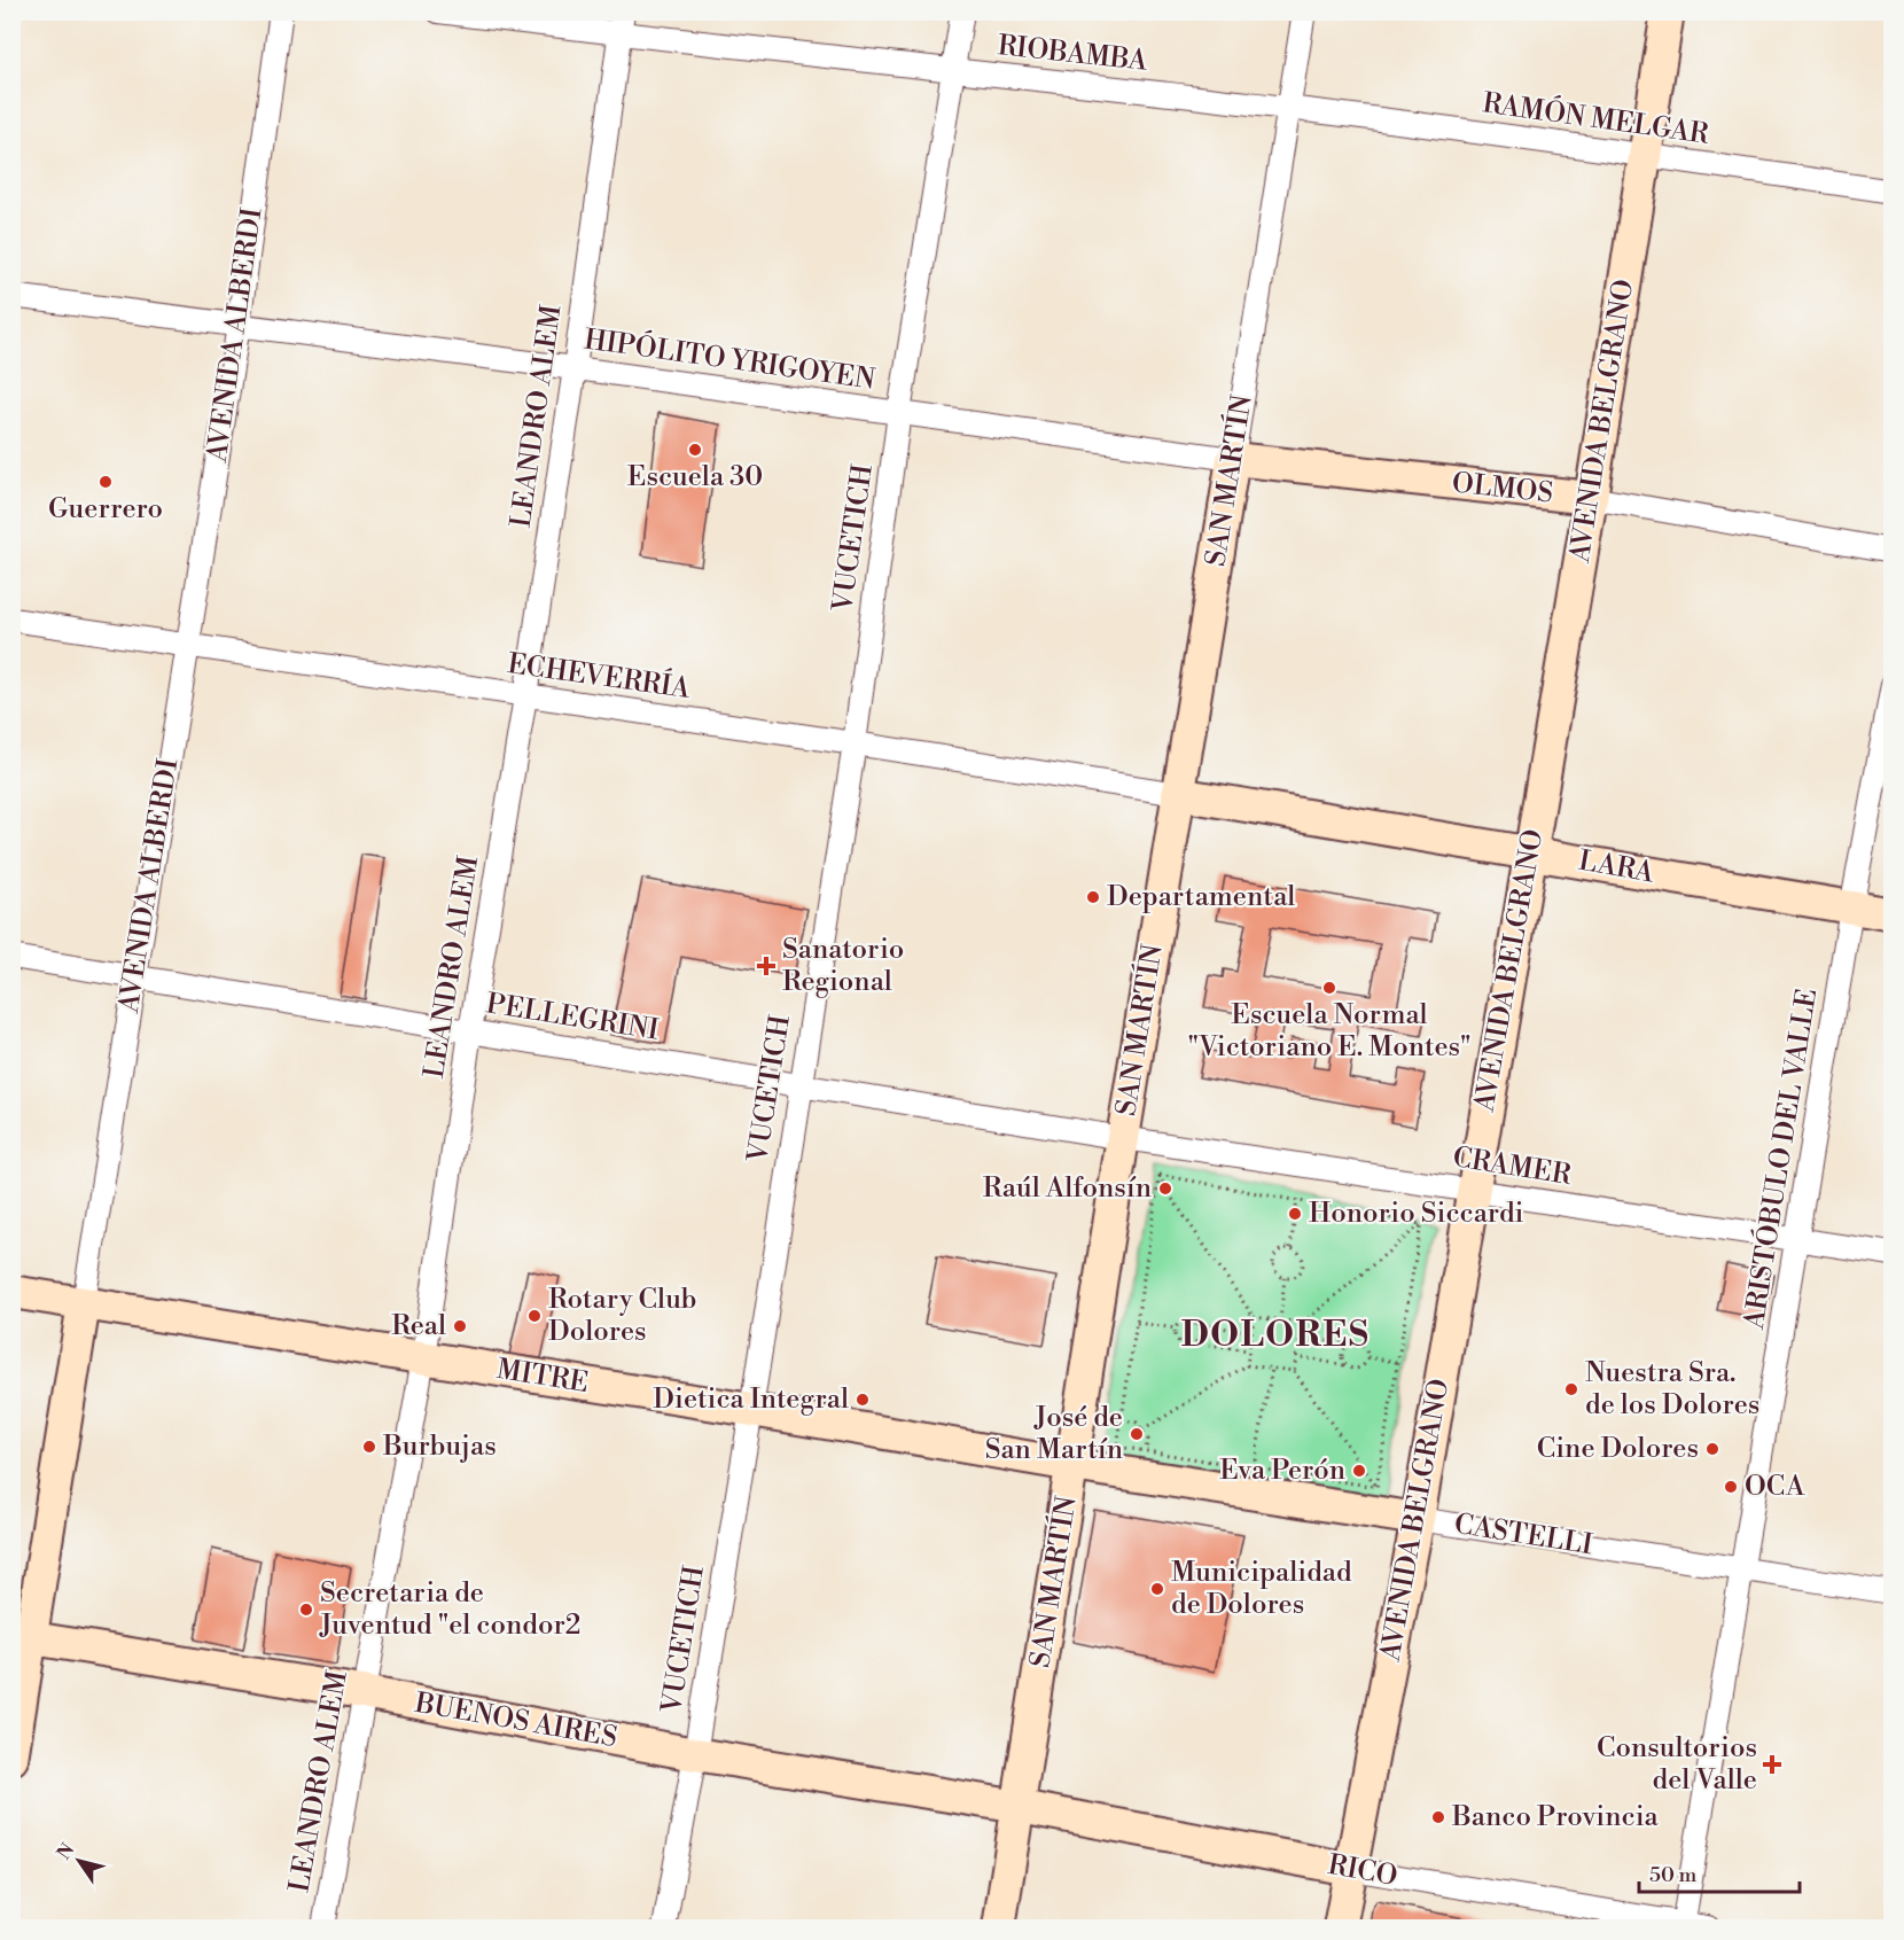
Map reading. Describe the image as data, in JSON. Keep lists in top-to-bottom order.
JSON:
{
  "streets": {
    "main road": [
      "AVENIDA ALBERDI",
      "AVENIDA BELGRANO",
      "SAN MARTÍN",
      "OLMOS",
      "LARA",
      "MITRE",
      "CASTELLI",
      "BUENOS AIRES",
      "RICO"
    ],
    "street": [
      "RIOBAMBA",
      "RAMÓN MELGAR",
      "HIPÓLITO YRIGOYEN",
      "LEANDRO ALEM",
      "VUCETICH",
      "ECHEVERRÍA",
      "PELLEGRINI",
      "ARISTÓBULO DEL VALLE",
      "CRAMER"
    ]
  },
  "crossings": [
    ["RIOBAMBA", "RAMÓN MELGAR"],
    ["RIOBAMBA", "LEANDRO ALEM"],
    ["RIOBAMBA", "SAN MARTÍN"],
    ["RIOBAMBA", "VUCETICH"],
    ["RAMÓN MELGAR", "AVENIDA BELGRANO"],
    ["RAMÓN MELGAR", "SAN MARTÍN"],
    ["AVENIDA ALBERDI", "HIPÓLITO YRIGOYEN"],
    ["AVENIDA ALBERDI", "ECHEVERRÍA"],
    ["AVENIDA ALBERDI", "PELLEGRINI"],
    ["AVENIDA ALBERDI", "MITRE"],
    ["AVENIDA ALBERDI", "BUENOS AIRES"],
    ["HIPÓLITO YRIGOYEN", "LEANDRO ALEM"],
    ["HIPÓLITO YRIGOYEN", "SAN MARTÍN"],
    ["HIPÓLITO YRIGOYEN", "OLMOS"],
    ["HIPÓLITO YRIGOYEN", "VUCETICH"],
    ["LEANDRO ALEM", "ECHEVERRÍA"],
    ["LEANDRO ALEM", "PELLEGRINI"],
    ["LEANDRO ALEM", "MITRE"],
    ["LEANDRO ALEM", "BUENOS AIRES"],
    ["AVENIDA BELGRANO", "OLMOS"],
    ["AVENIDA BELGRANO", "LARA"],
    ["AVENIDA BELGRANO", "CRAMER"],
    ["AVENIDA BELGRANO", "CASTELLI"],
    ["AVENIDA BELGRANO", "RICO"],
    ["SAN MARTÍN", "OLMOS"],
    ["SAN MARTÍN", "ECHEVERRÍA"],
    ["SAN MARTÍN", "LARA"],
    ["SAN MARTÍN", "PELLEGRINI"],
    ["SAN MARTÍN", "CRAMER"],
    ["SAN MARTÍN", "MITRE"],
    ["SAN MARTÍN", "CASTELLI"],
    ["SAN MARTÍN", "BUENOS AIRES"],
    ["SAN MARTÍN", "RICO"],
    ["VUCETICH", "ECHEVERRÍA"],
    ["VUCETICH", "PELLEGRINI"],
    ["VUCETICH", "MITRE"],
    ["VUCETICH", "BUENOS AIRES"],
    ["ECHEVERRÍA", "LARA"],
    ["LARA", "ARISTÓBULO DEL VALLE"],
    ["PELLEGRINI", "CRAMER"],
    ["ARISTÓBULO DEL VALLE", "CRAMER"],
    ["ARISTÓBULO DEL VALLE", "CASTELLI"],
    ["ARISTÓBULO DEL VALLE", "RICO"],
    ["MITRE", "CASTELLI"],
    ["BUENOS AIRES", "RICO"]
  ],
  "districts": ["DOLORES"],
  "places": {
    "other": [
      "Escuela 30",
      "Guerrero",
      "Departamental",
      "Escuela Normal \"Victoriano E. Montes\"",
      "Raúl Alfonsín",
      "Honorio Siccardi",
      "Rotary Club Dolores",
      "Real",
      "Nuestra Sra. de los Dolores",
      "Dietica Integral",
      "José de San Martín",
      "Burbujas",
      "Cine Dolores",
      "Eva Perón",
      "OCA",
      "Municipalidad de Dolores",
      "Secretaria de Juventud \"el condor2",
      "Banco Provincia"
    ],
    "health": ["Sanatorio Regional", "Consultorios del Valle"]
  },
  "scale_bar": "50 m",
  "north": "top left"
}
